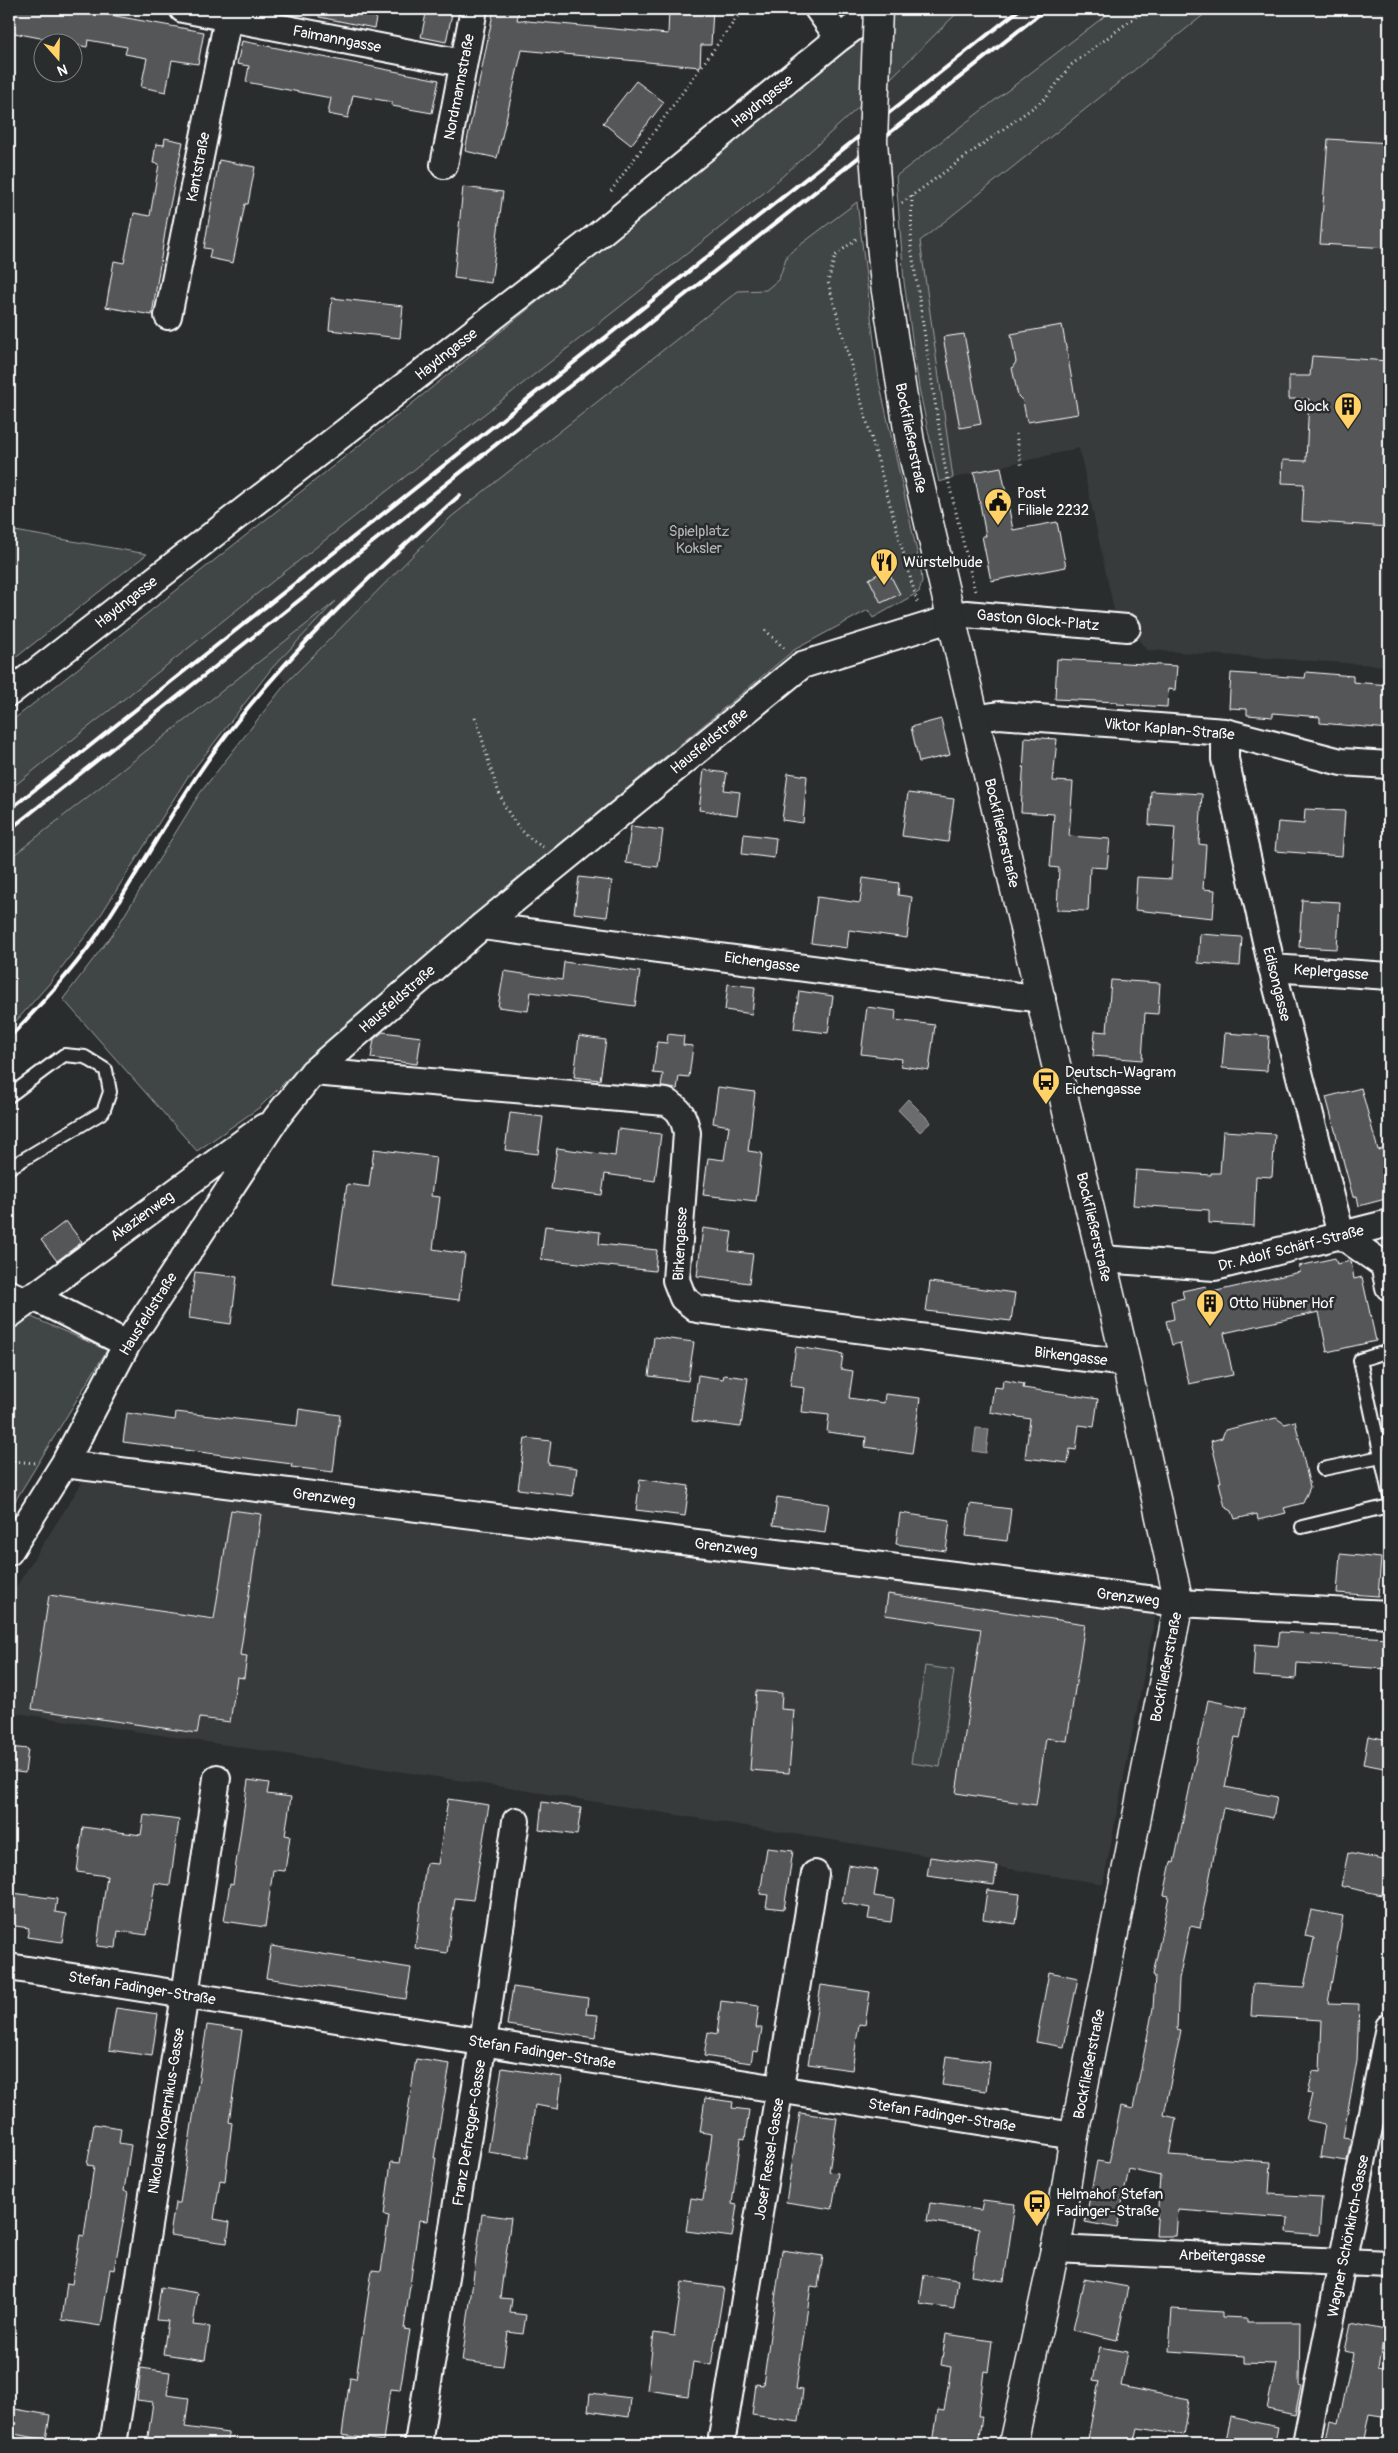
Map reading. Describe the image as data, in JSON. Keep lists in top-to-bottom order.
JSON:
{
  "streets": {
    "main road": ["Bockfließerstraße"],
    "street": [
      "Faimanngasse",
      "Nordmannstraße",
      "Haydngasse",
      "Kantstraße",
      "Gaston Glock-Platz",
      "Viktor Kaplan-Straße",
      "Hausfeldstraße",
      "Eichengasse",
      "Keplergasse",
      "Edisongasse",
      "Akazienweg",
      "Birkengasse",
      "Dr. Adolf Schärf-Straße",
      "Grenzweg",
      "Stefan Fadinger-Straße",
      "Nikolaus Kopernikus-Gasse",
      "Franz Defregger-Gasse",
      "Josef Ressel-Gasse",
      "Wagner Schönkirch-Gasse",
      "Arbeitergasse"
    ]
  },
  "crossings": [
    ["Faimanngasse", "Nordmannstraße"],
    ["Faimanngasse", "Kantstraße"],
    ["Haydngasse", "Bockfließerstraße"],
    ["Bockfließerstraße", "Gaston Glock-Platz"],
    ["Bockfließerstraße", "Viktor Kaplan-Straße"],
    ["Bockfließerstraße", "Hausfeldstraße"],
    ["Bockfließerstraße", "Eichengasse"],
    ["Bockfließerstraße", "Birkengasse"],
    ["Bockfließerstraße", "Dr. Adolf Schärf-Straße"],
    ["Bockfließerstraße", "Grenzweg"],
    ["Bockfließerstraße", "Stefan Fadinger-Straße"],
    ["Bockfließerstraße", "Arbeitergasse"],
    ["Gaston Glock-Platz", "Hausfeldstraße"],
    ["Viktor Kaplan-Straße", "Edisongasse"],
    ["Hausfeldstraße", "Eichengasse"],
    ["Hausfeldstraße", "Akazienweg"],
    ["Hausfeldstraße", "Birkengasse"],
    ["Hausfeldstraße", "Grenzweg"],
    ["Keplergasse", "Edisongasse"],
    ["Edisongasse", "Dr. Adolf Schärf-Straße"],
    ["Stefan Fadinger-Straße", "Nikolaus Kopernikus-Gasse"],
    ["Stefan Fadinger-Straße", "Franz Defregger-Gasse"],
    ["Stefan Fadinger-Straße", "Josef Ressel-Gasse"],
    ["Wagner Schönkirch-Gasse", "Arbeitergasse"]
  ],
  "parks": ["Spielplatz Koksler"],
  "places": {
    "building": ["Glock", "Otto Hübner Hof"],
    "public building": ["Post Filiale 2232"],
    "restaurant": ["Würstelbude"],
    "bus stop": ["Deutsch-Wagram Eichengasse", "Helmahof Stefan Fadinger-Straße"]
  },
  "north": "bottom"
}
